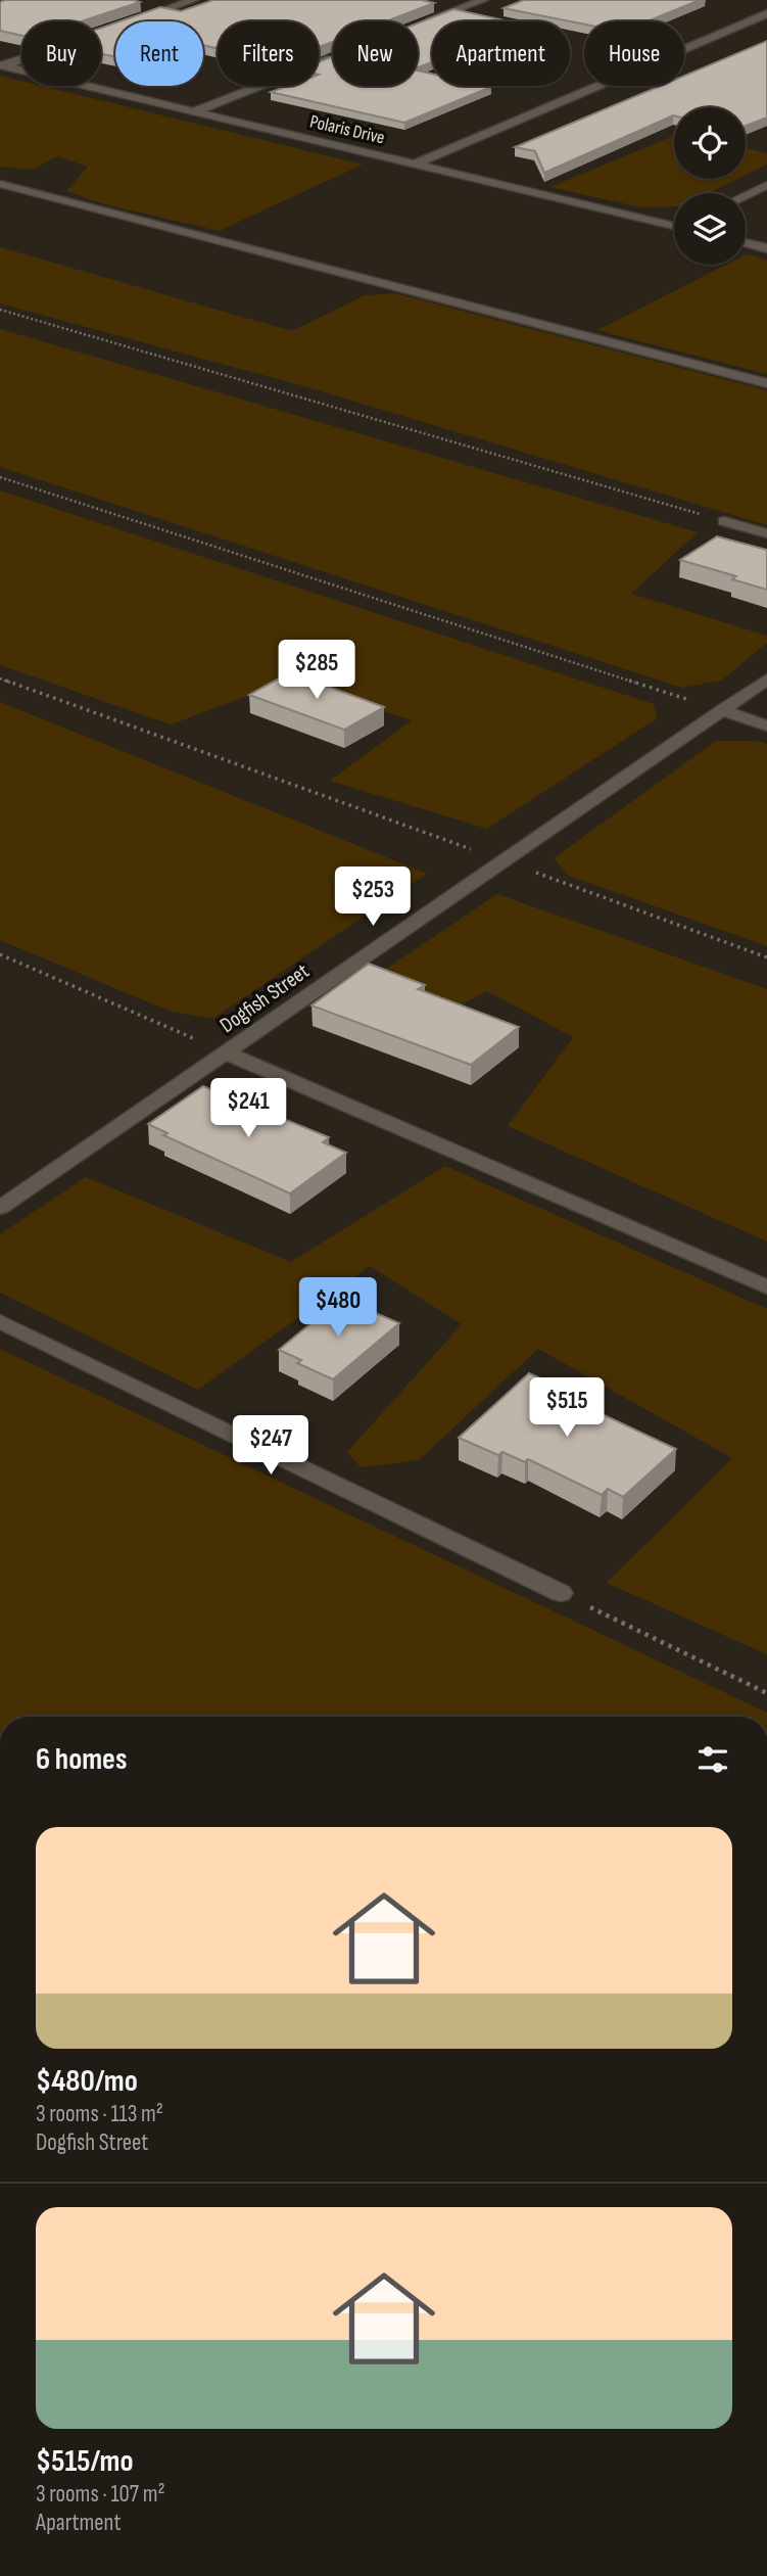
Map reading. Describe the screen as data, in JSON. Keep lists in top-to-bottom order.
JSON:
{
  "streets": {
    "street": ["Polaris Drive", "Dogfish Street"]
  },
  "page": {
    "chip": [
      "Buy",
      "Rent",
      "Filters",
      "New",
      "Apartment",
      "House"
    ],
    "price": [
      "$285",
      "$253",
      "$241",
      "$480",
      "$515",
      "$247"
    ],
    "heading": "6 homes",
    "list": [
      {
        "name": "$480/mo",
        "note": "3 rooms · 113 m² · Dogfish Street"
      },
      {
        "name": "$515/mo",
        "note": "3 rooms · 107 m² · Apartment"
      }
    ]
  }
}
